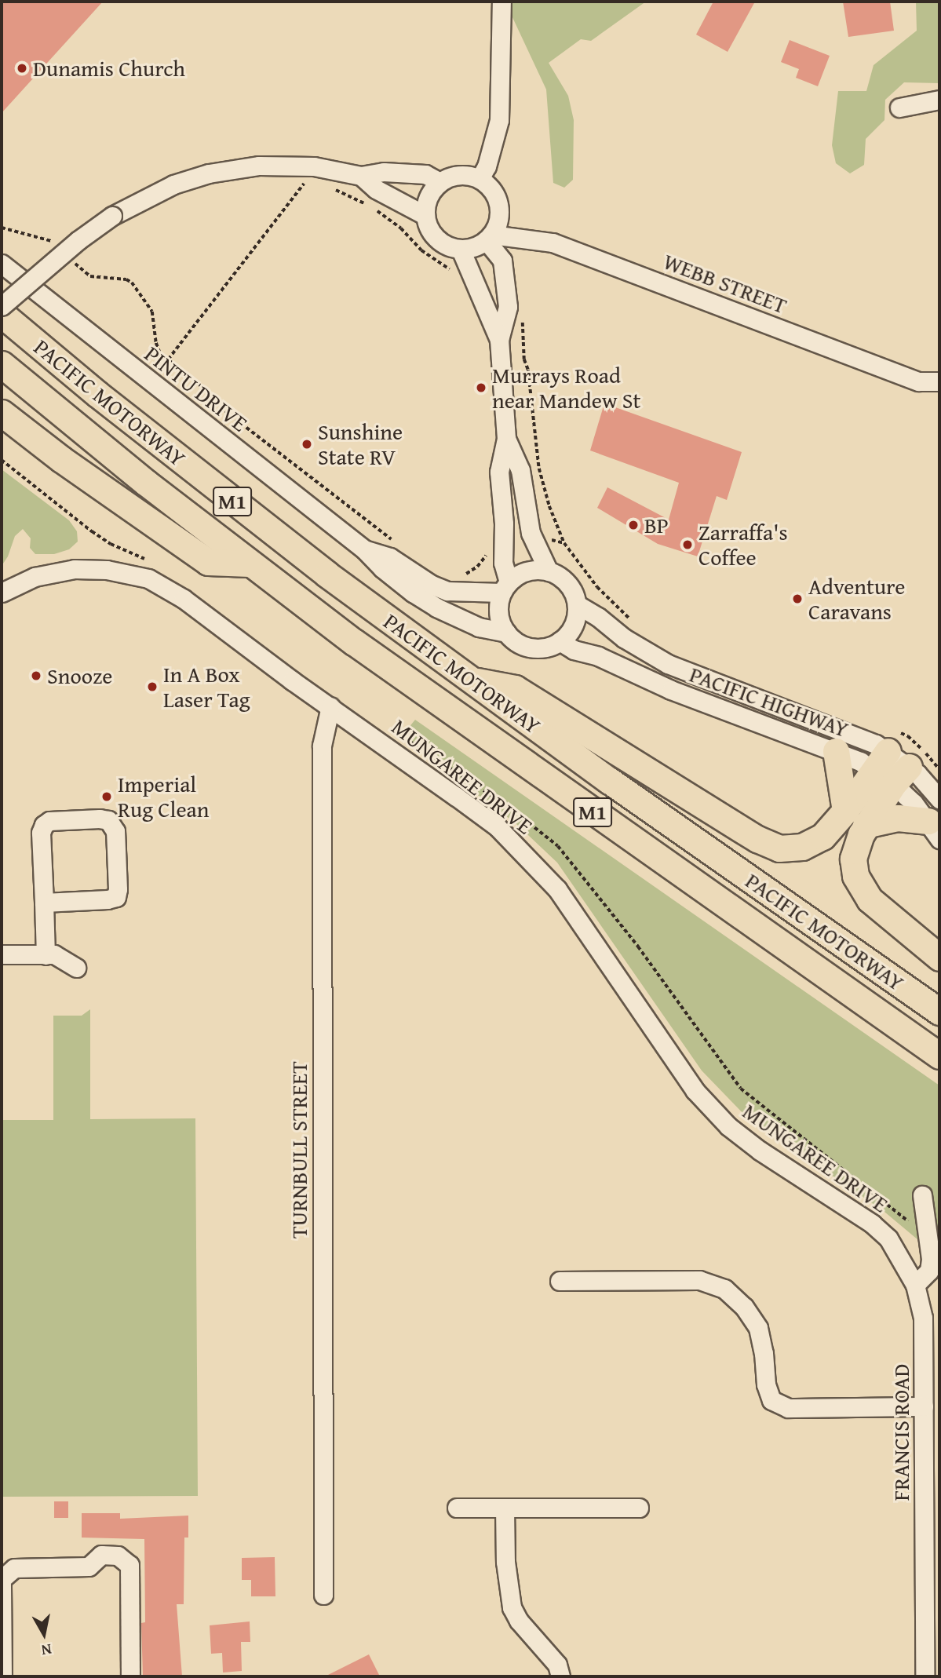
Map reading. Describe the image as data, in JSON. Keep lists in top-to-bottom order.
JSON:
{
  "streets": {
    "highway": ["PACIFIC MOTORWAY", "M1"],
    "street": [
      "WEBB STREET",
      "PINTU DRIVE",
      "PACIFIC HIGHWAY",
      "MUNGAREE DRIVE",
      "TURNBULL STREET",
      "FRANCIS ROAD"
    ]
  },
  "crossings": [
    ["PINTU DRIVE", "PACIFIC HIGHWAY"],
    ["MUNGAREE DRIVE", "TURNBULL STREET"],
    ["MUNGAREE DRIVE", "FRANCIS ROAD"]
  ],
  "places": [
    "Dunamis Church",
    "Murrays Road near Mandew St",
    "Sunshine State RV",
    "BP",
    "Zarraffa's Coffee",
    "Adventure Caravans",
    "Snooze",
    "In A Box Laser Tag",
    "Imperial Rug Clean"
  ],
  "north": "bottom"
}
